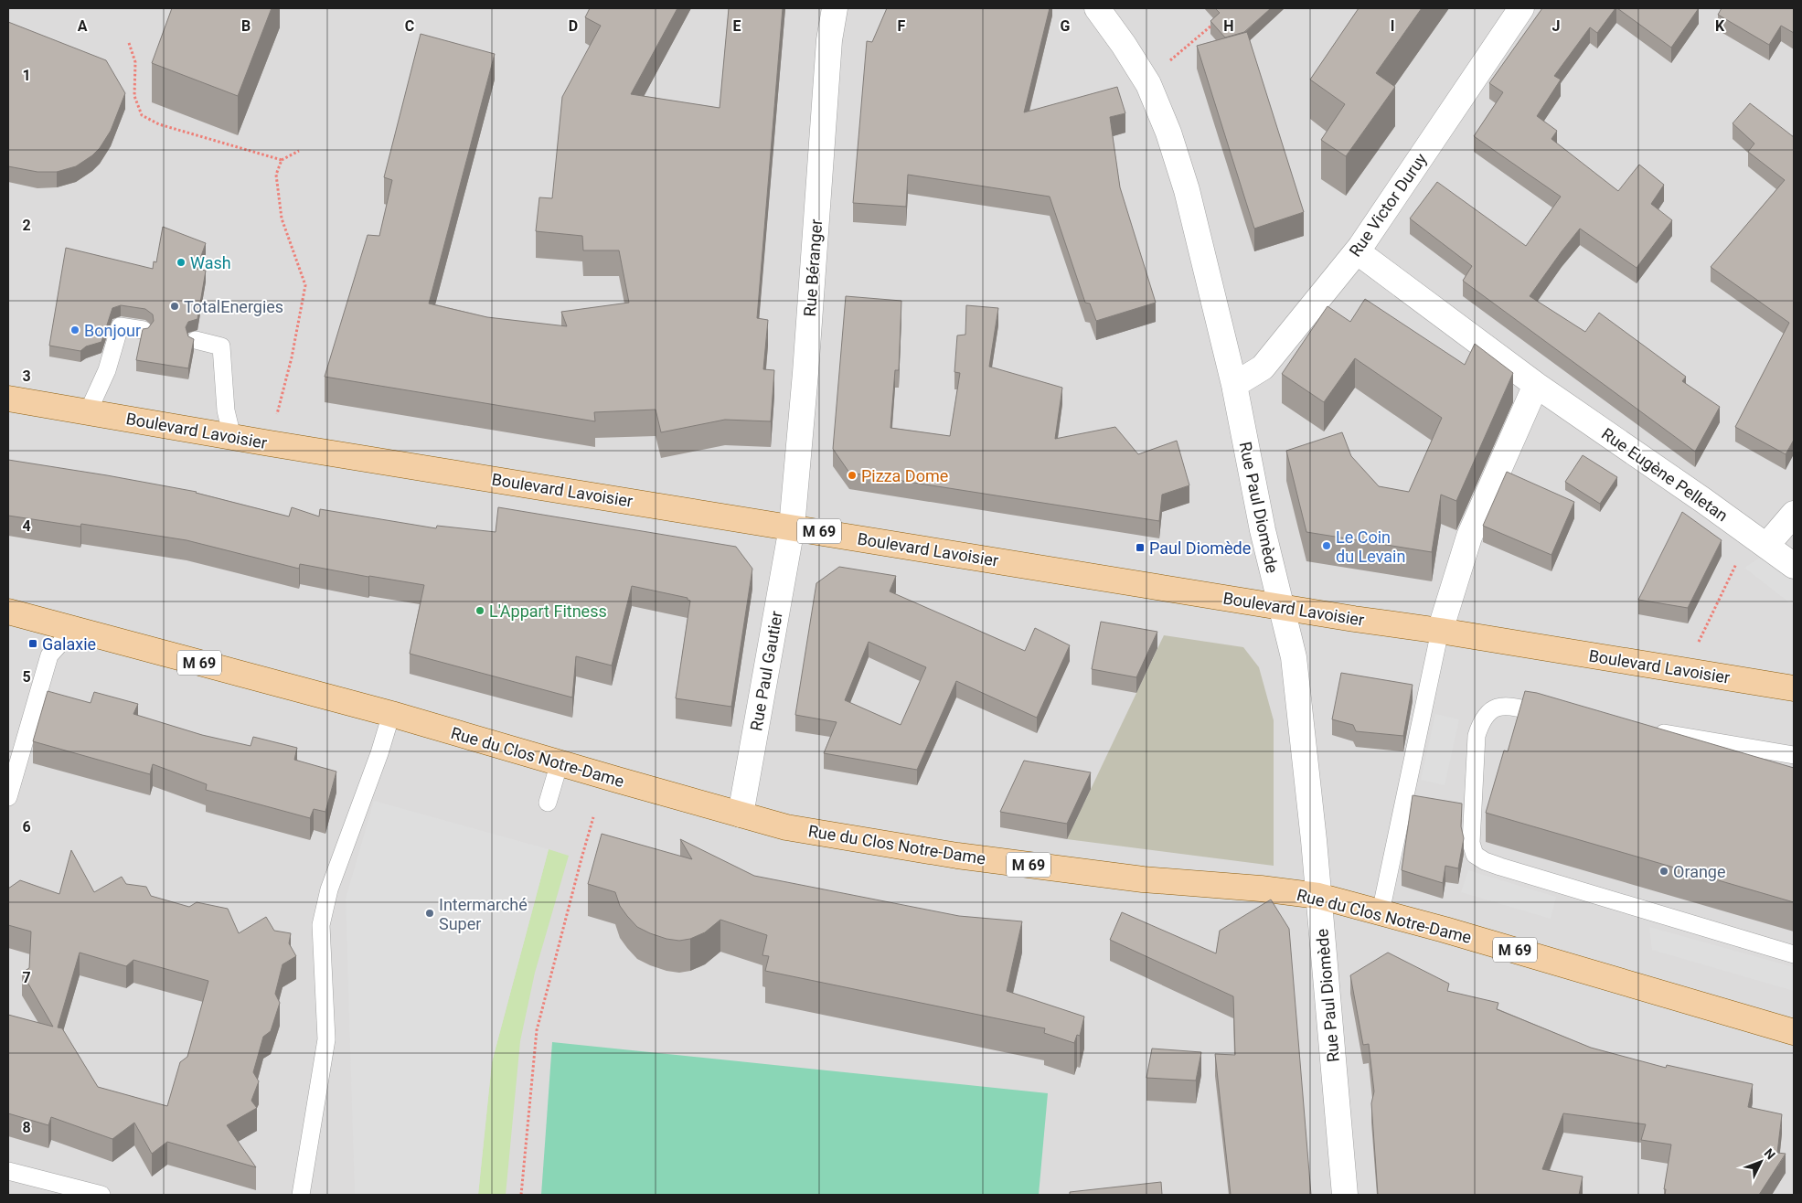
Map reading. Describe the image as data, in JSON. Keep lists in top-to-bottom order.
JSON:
{
  "streets": {
    "main road": ["Boulevard Lavoisier", "M 69", "Rue du Clos Notre-Dame"],
    "street": [
      "Rue Victor Duruy",
      "Rue Béranger",
      "Rue Eugène Pelletan",
      "Rue Paul Diomède",
      "Rue Paul Gautier"
    ]
  },
  "crossings": [
    ["Rue Victor Duruy", "Rue Eugène Pelletan"],
    ["Rue Victor Duruy", "Rue Paul Diomède"],
    ["Rue Béranger", "Boulevard Lavoisier"],
    ["Rue Béranger", "Rue Paul Gautier"],
    ["Boulevard Lavoisier", "Rue Paul Diomède"],
    ["Boulevard Lavoisier", "Rue Paul Gautier"],
    ["Rue Paul Diomède", "Rue du Clos Notre-Dame"],
    ["Rue Paul Gautier", "Rue du Clos Notre-Dame"]
  ],
  "places": {
    "other": [
      "Wash",
      "TotalEnergies",
      "Bonjour",
      "Pizza Dome",
      "Le Coin du Levain",
      "L'Appart Fitness",
      "Orange",
      "Intermarché Super"
    ],
    "transit": ["Paul Diomède", "Galaxie"]
  },
  "north": "top right",
  "grid": {
    "columns": [
      "A",
      "B",
      "C",
      "D",
      "E",
      "F",
      "G",
      "H",
      "I",
      "J",
      "K"
    ],
    "rows": [
      "1",
      "2",
      "3",
      "4",
      "5",
      "6",
      "7",
      "8"
    ]
  }
}
